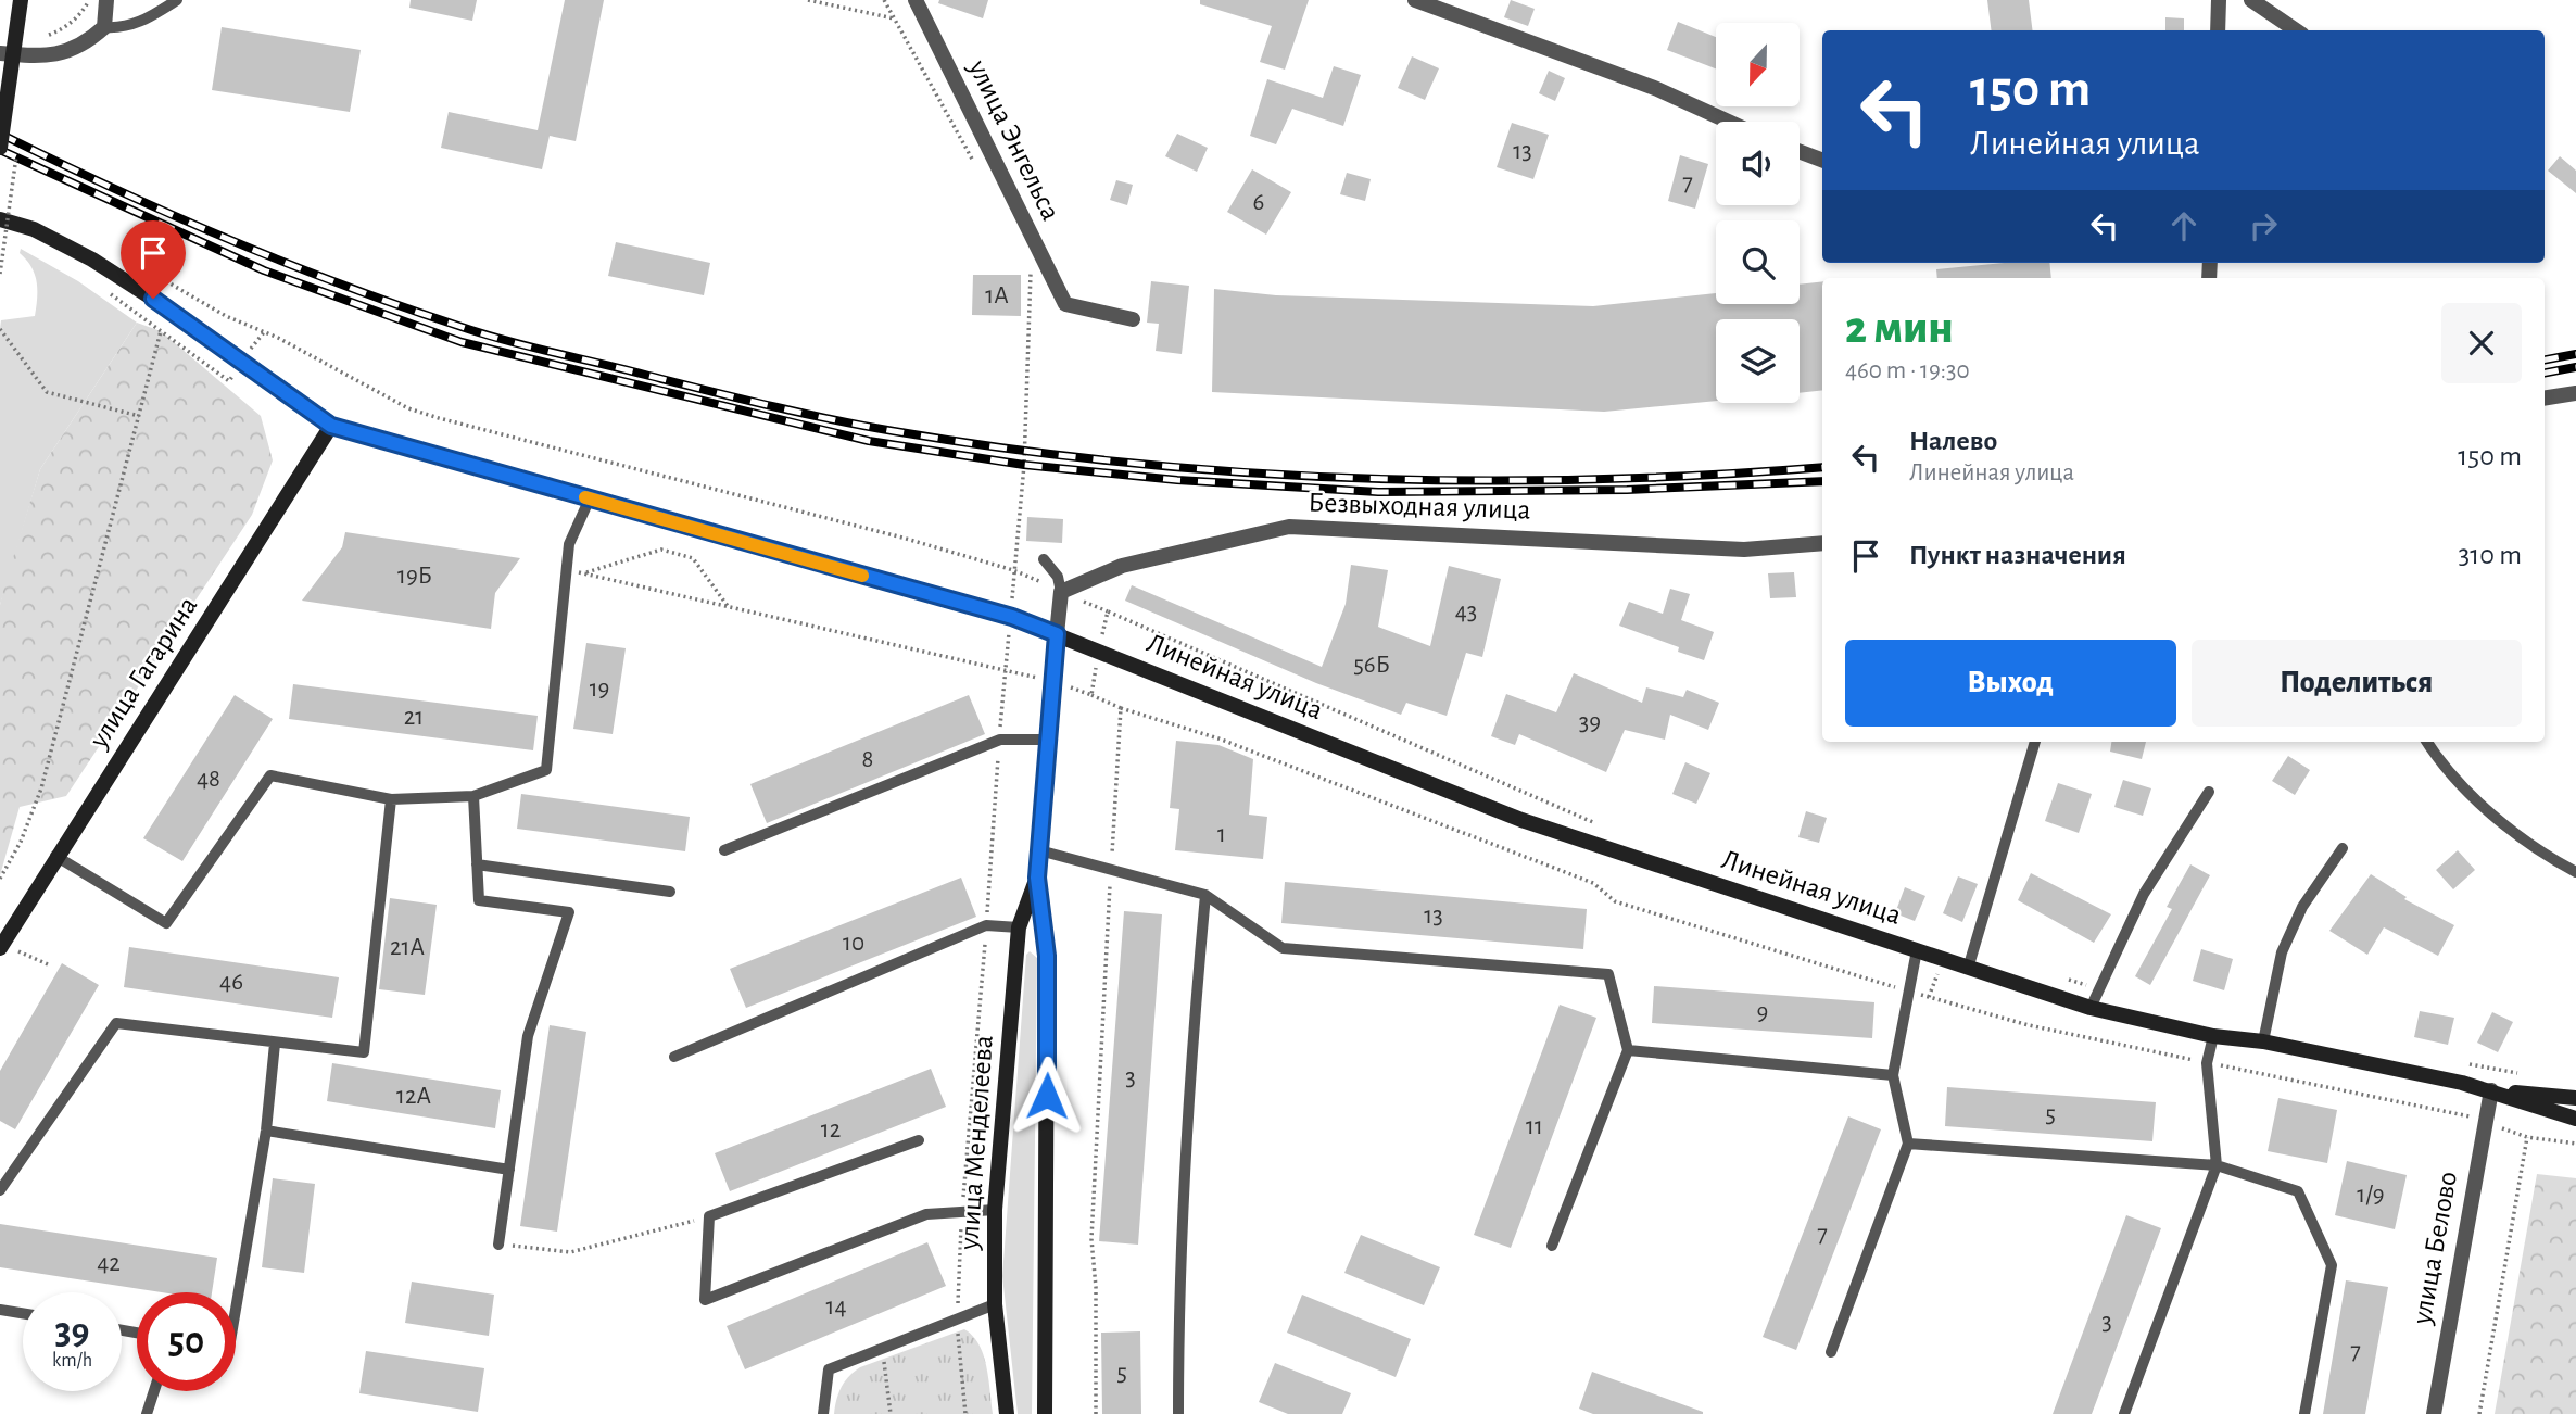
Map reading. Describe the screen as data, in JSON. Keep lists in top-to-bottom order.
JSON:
{
  "streets": {
    "main road": ["улица Гагарина", "Линейная улица", "улица Менделеева"],
    "street": ["улица Энгельса", "Безвыходная улица", "улица Белово"]
  },
  "crossings": [
    ["улица Гагарина", "Линейная улица"],
    ["Линейная улица", "улица Менделеева"],
    ["Линейная улица", "улица Белово"]
  ],
  "house_numbers": [
    "13",
    "7",
    "6",
    "1А",
    "19Б",
    "43",
    "56Б",
    "19",
    "21",
    "39",
    "8",
    "48",
    "1",
    "13",
    "10",
    "21А",
    "46",
    "9",
    "3",
    "12А",
    "5",
    "11",
    "12",
    "1/9",
    "7",
    "42",
    "14",
    "3",
    "7",
    "5"
  ],
  "north": "bottom",
  "page": {
    "turn": ["150 m", "Линейная улица"],
    "heading": ["2 мин", "460 m · 19:30"],
    "list": [
      {
        "name": "Налево",
        "note": "Линейная улица",
        "value": "150 m"
      },
      {
        "name": "Пункт назначения",
        "value": "310 m"
      }
    ],
    "buttons": ["Выход", "Поделиться"],
    "speed": "39 km/h",
    "limit": "50"
  }
}
